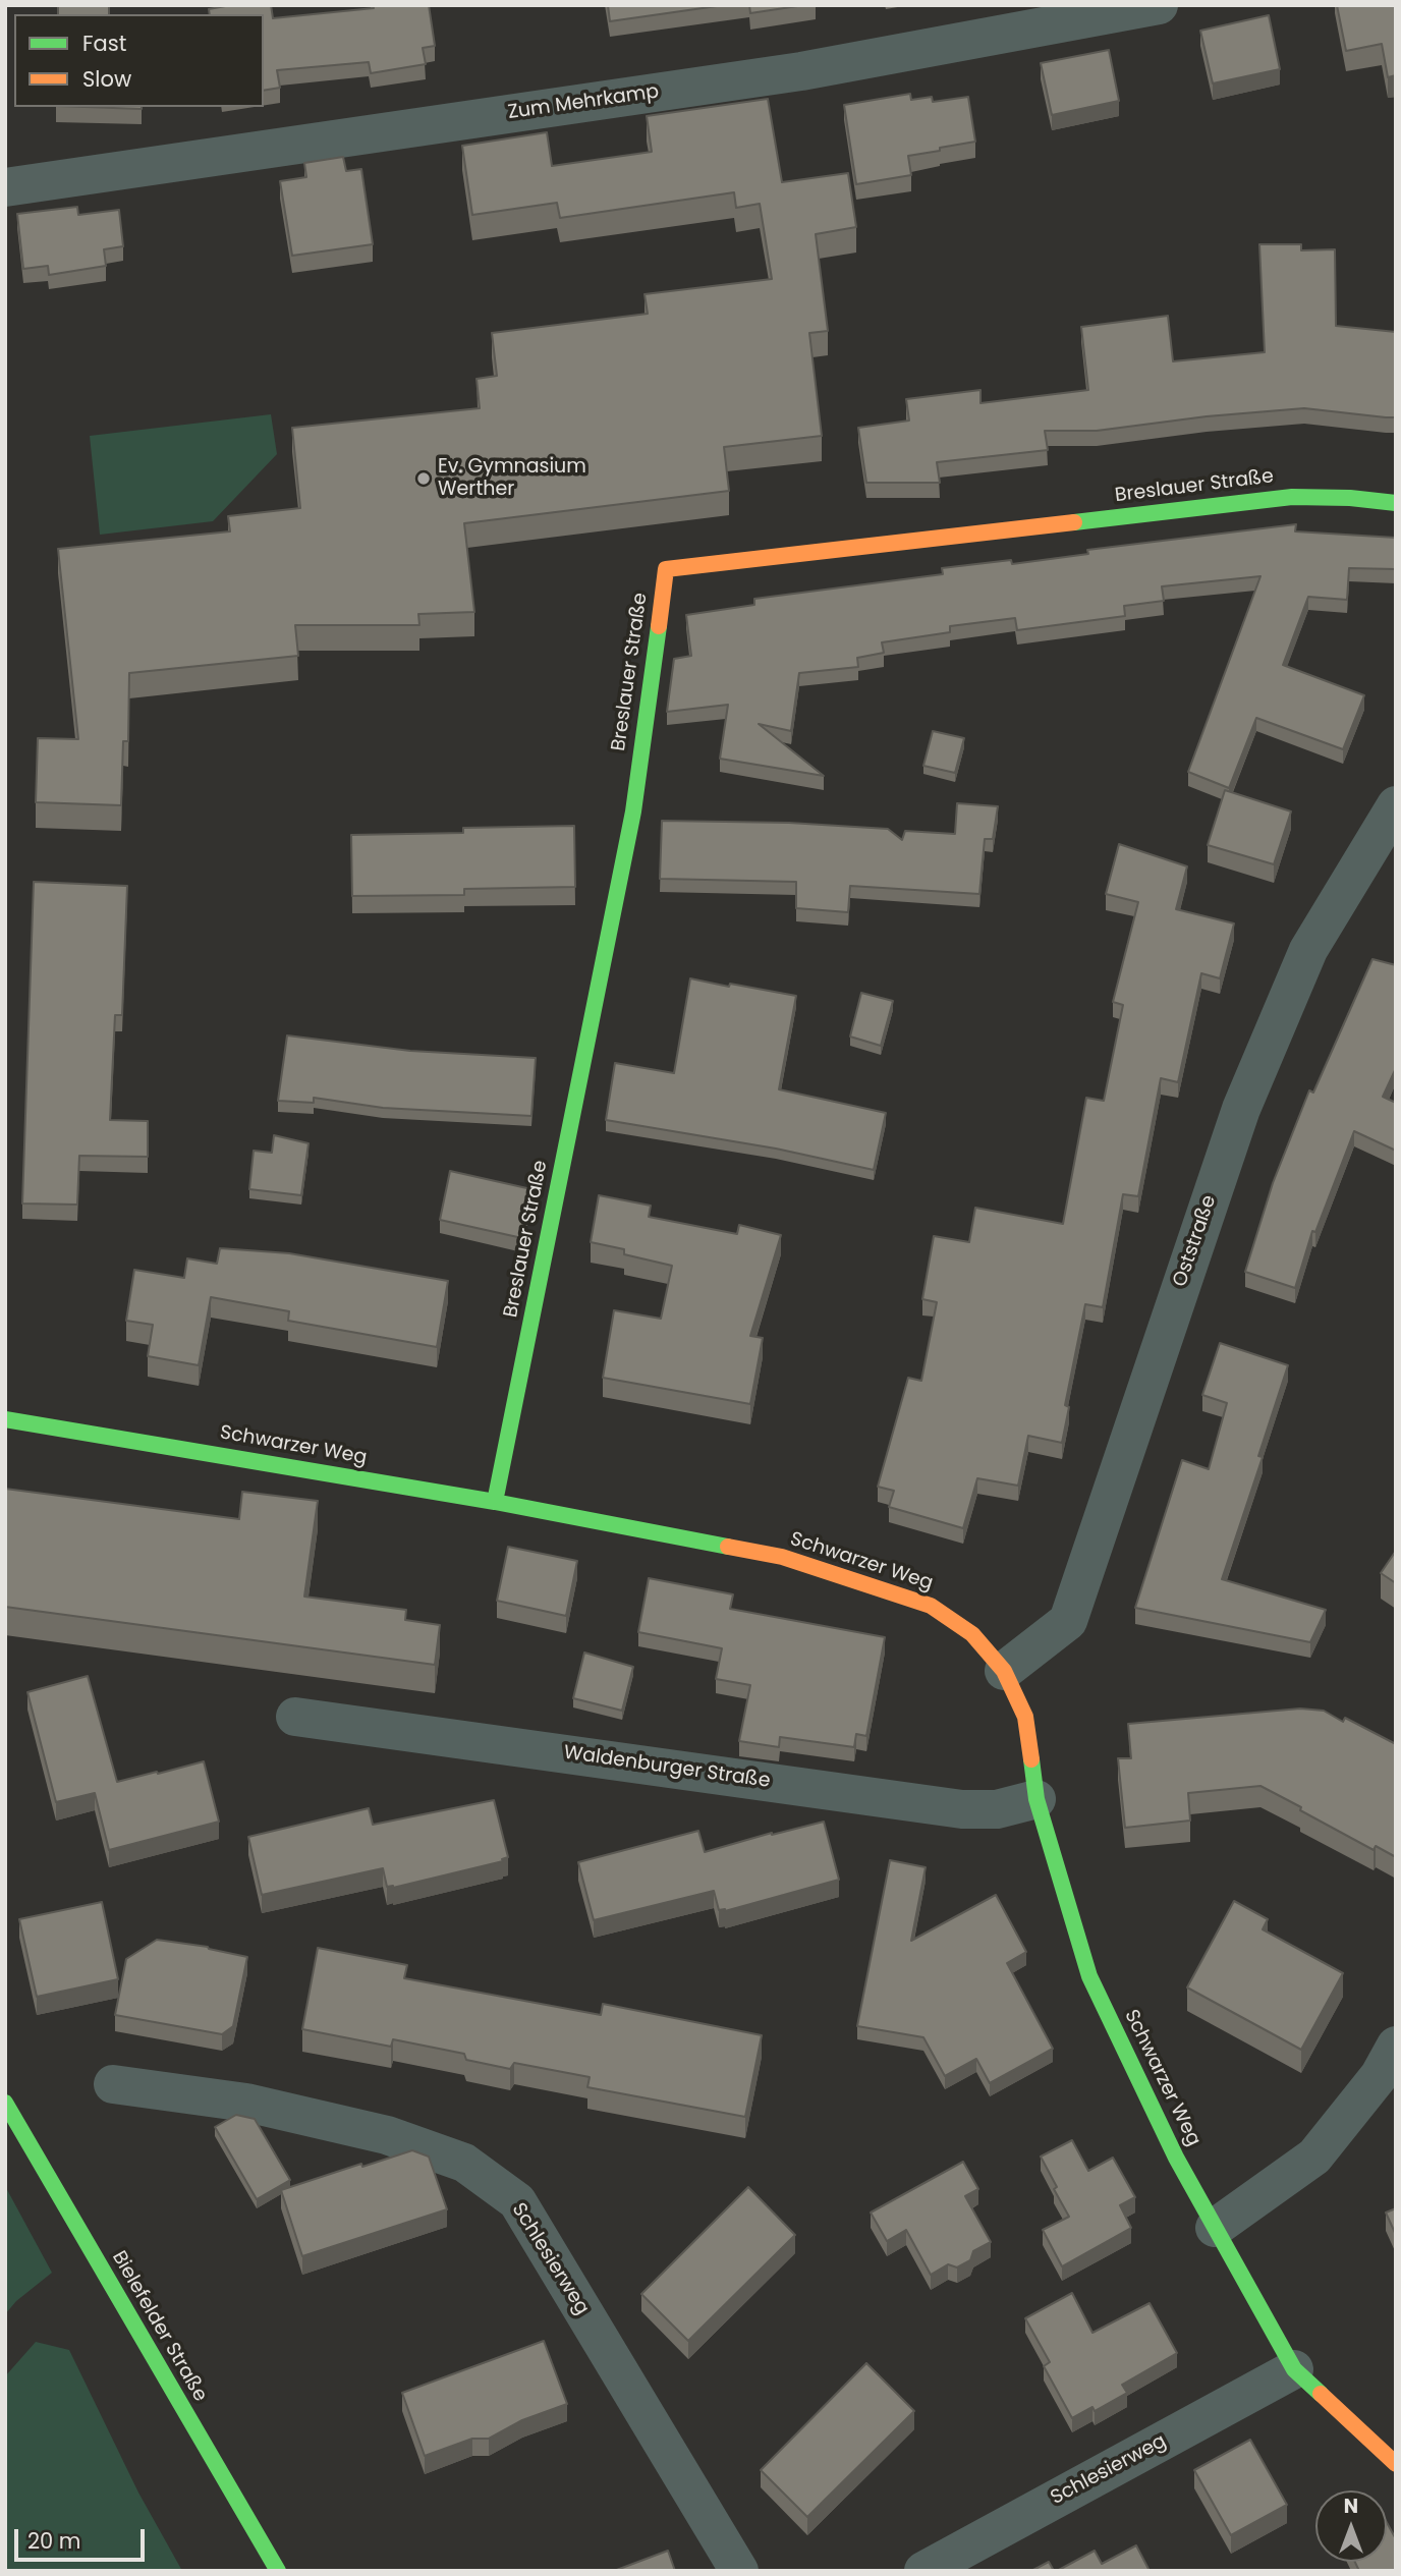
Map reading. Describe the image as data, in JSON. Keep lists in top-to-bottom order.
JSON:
{
  "streets": {
    "street": [
      "Zum Mehrkamp",
      "Breslauer Straße",
      "Oststraße",
      "Schwarzer Weg",
      "Waldenburger Straße",
      "Schlesierweg",
      "Bielefelder Straße"
    ]
  },
  "crossings": [
    ["Breslauer Straße", "Schwarzer Weg"],
    ["Oststraße", "Schwarzer Weg"],
    ["Schwarzer Weg", "Waldenburger Straße"],
    ["Schwarzer Weg", "Schlesierweg"]
  ],
  "places": ["Ev. Gymnasium Werther"],
  "legend": ["Fast", "Slow"],
  "scale_bar": "20 m",
  "north": "top"
}
